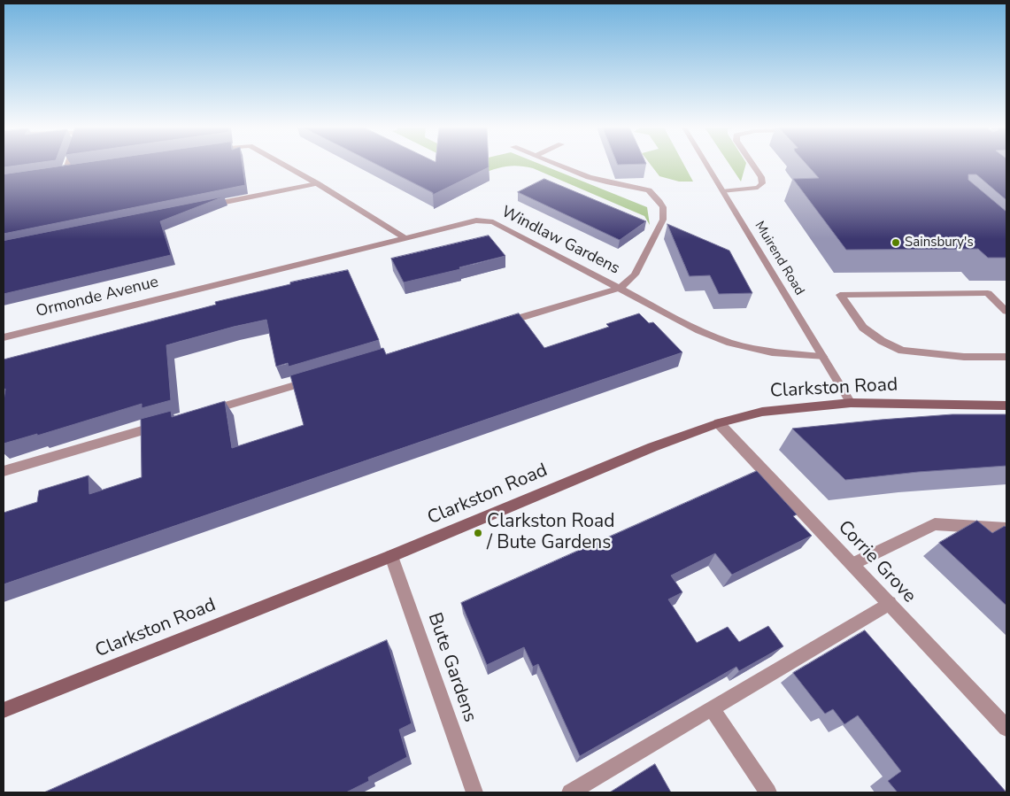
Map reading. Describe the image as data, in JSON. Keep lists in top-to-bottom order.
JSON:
{
  "streets": {
    "main road": ["Clarkston Road"],
    "street": [
      "Windlaw Gardens",
      "Muirend Road",
      "Ormonde Avenue",
      "Corrie Grove",
      "Bute Gardens"
    ]
  },
  "crossings": [
    ["Windlaw Gardens", "Muirend Road"],
    ["Windlaw Gardens", "Ormonde Avenue"],
    ["Muirend Road", "Clarkston Road"],
    ["Clarkston Road", "Corrie Grove"],
    ["Clarkston Road", "Bute Gardens"]
  ],
  "places": ["Sainsbury's", "Clarkston Road / Bute Gardens"]
}
